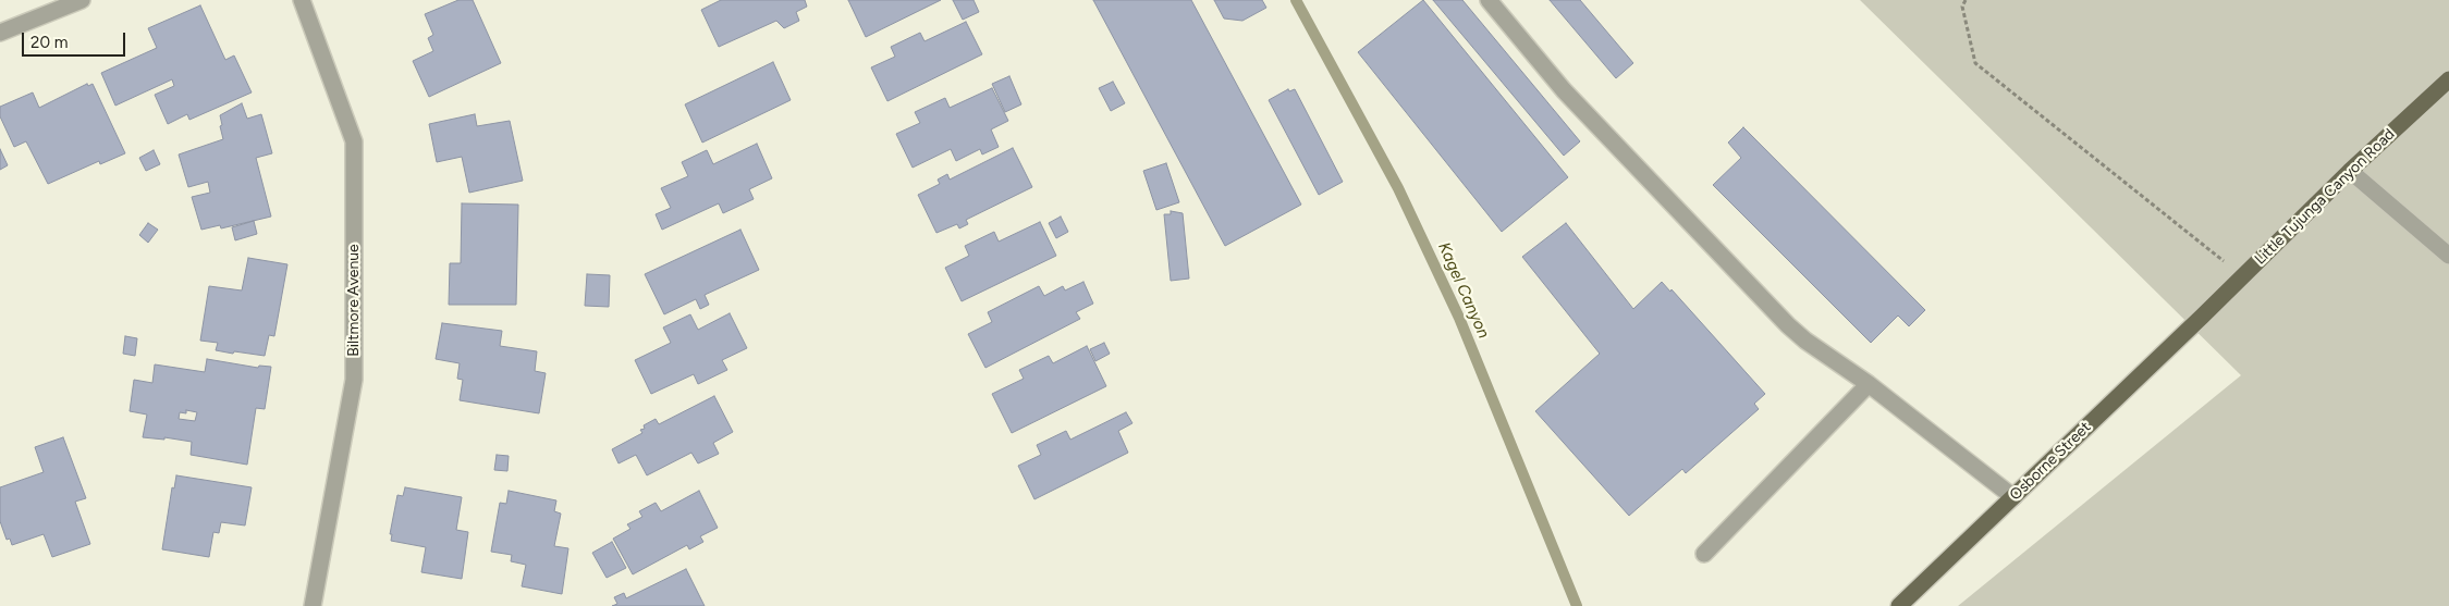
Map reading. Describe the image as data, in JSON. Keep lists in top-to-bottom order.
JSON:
{
  "streets": {
    "main road": ["Little Tujunga Canyon Road", "Osborne Street"],
    "street": ["Biltmore Avenue"]
  },
  "crossings": [
    ["Little Tujunga Canyon Road", "Osborne Street"]
  ],
  "water": ["Kagel Canyon"],
  "scale_bar": "20 m"
}
